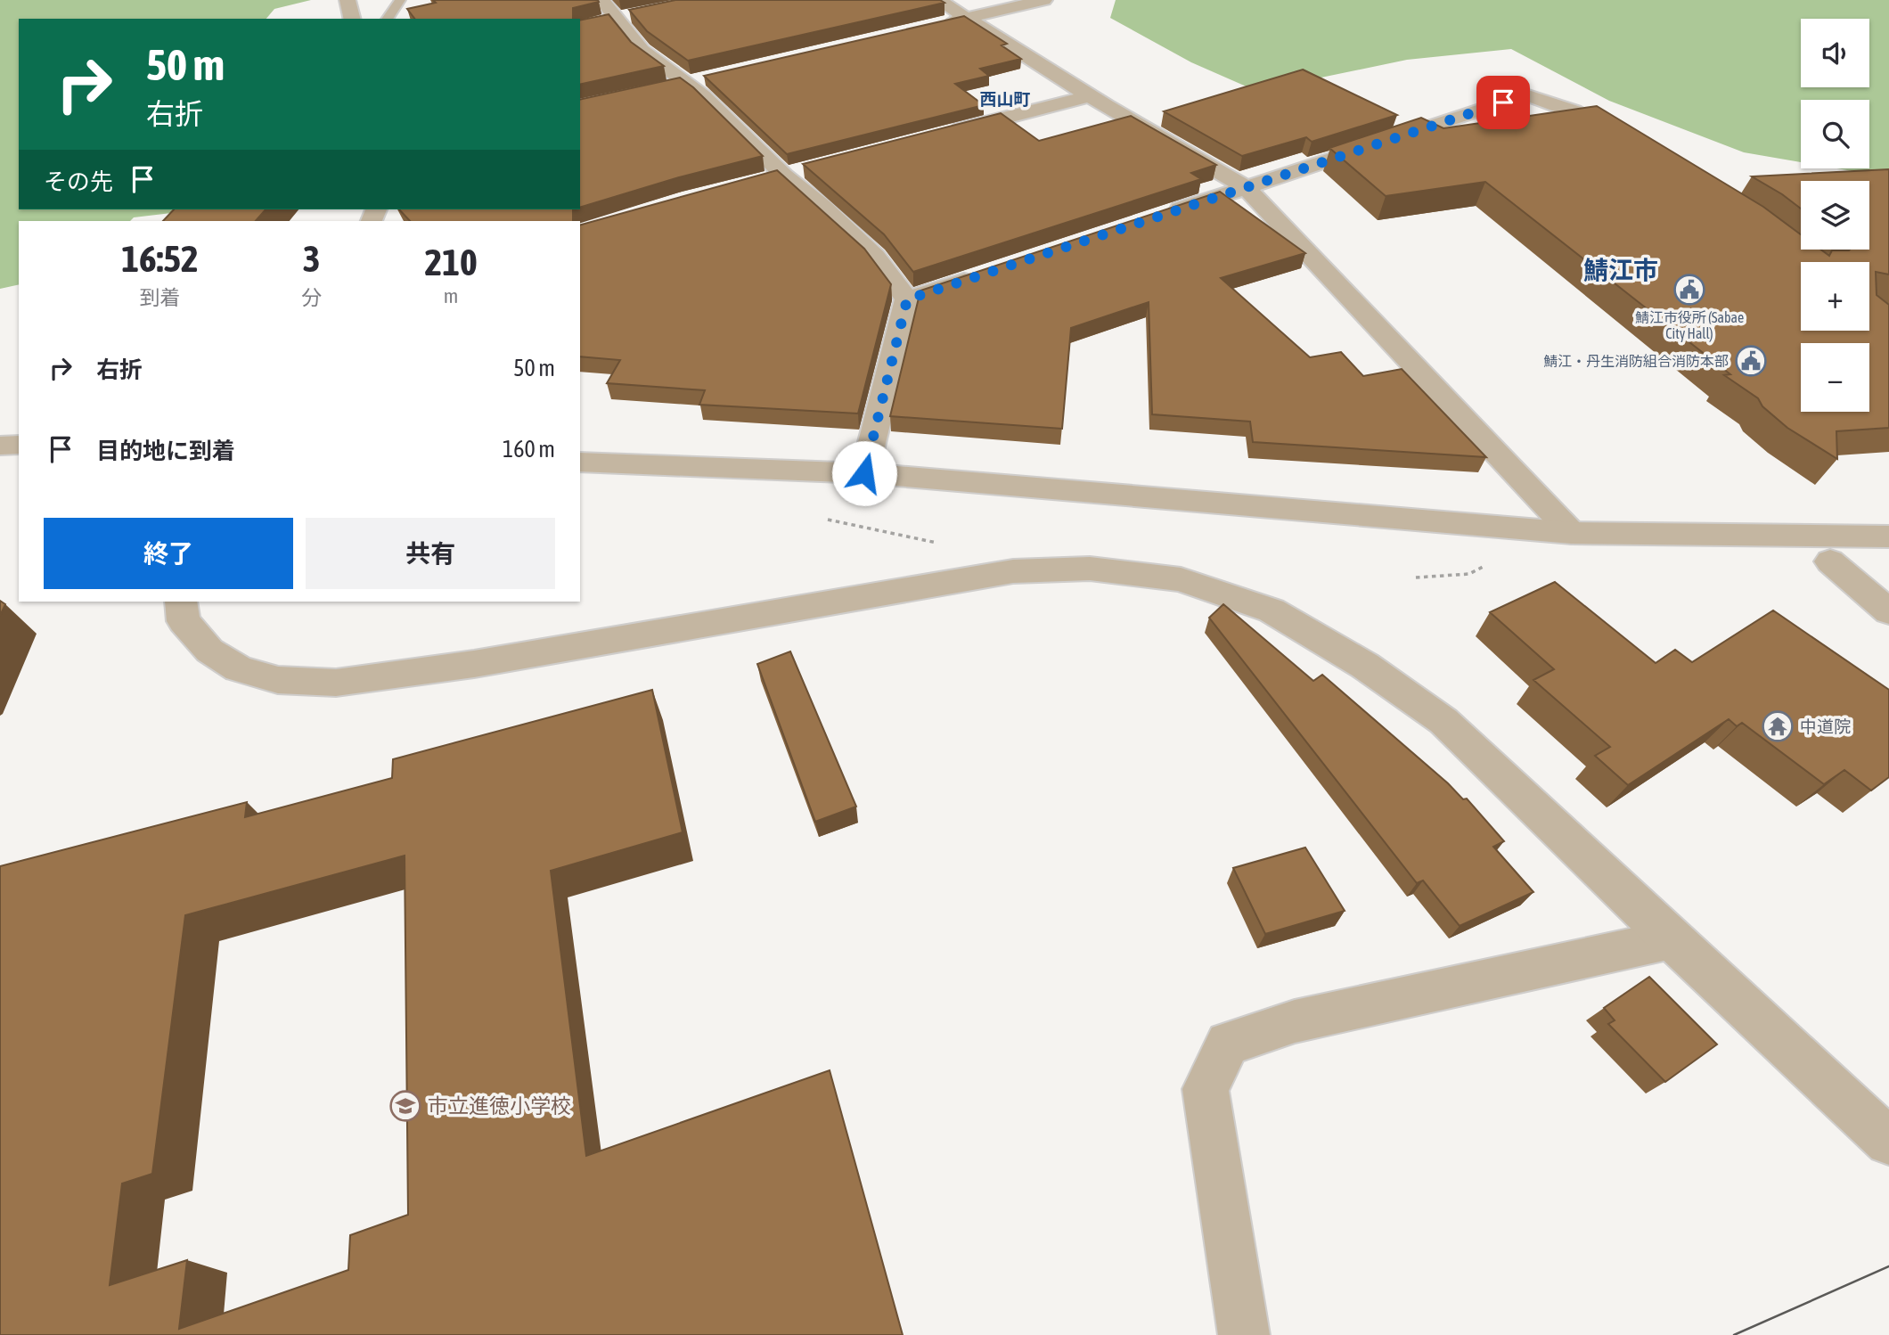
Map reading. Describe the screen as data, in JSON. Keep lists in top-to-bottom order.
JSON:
{
  "districts": ["西山町", "鯖江市"],
  "places": {
    "public building": ["鯖江市役所 (Sabae City Hall)", "鯖江・丹生消防組合消防本部"],
    "temple": ["中道院"],
    "school or university": ["市立進徳小学校"]
  },
  "page": {
    "map_buttons": ["+", "−"],
    "turn": ["50 m", "右折"],
    "then": "その先",
    "eta": [
      "16:52",
      "到着",
      "3",
      "分",
      "210",
      "m"
    ],
    "list": [
      {
        "name": "右折",
        "value": "50 m"
      },
      {
        "name": "目的地に到着",
        "value": "160 m"
      }
    ],
    "buttons": ["終了", "共有"]
  }
}
